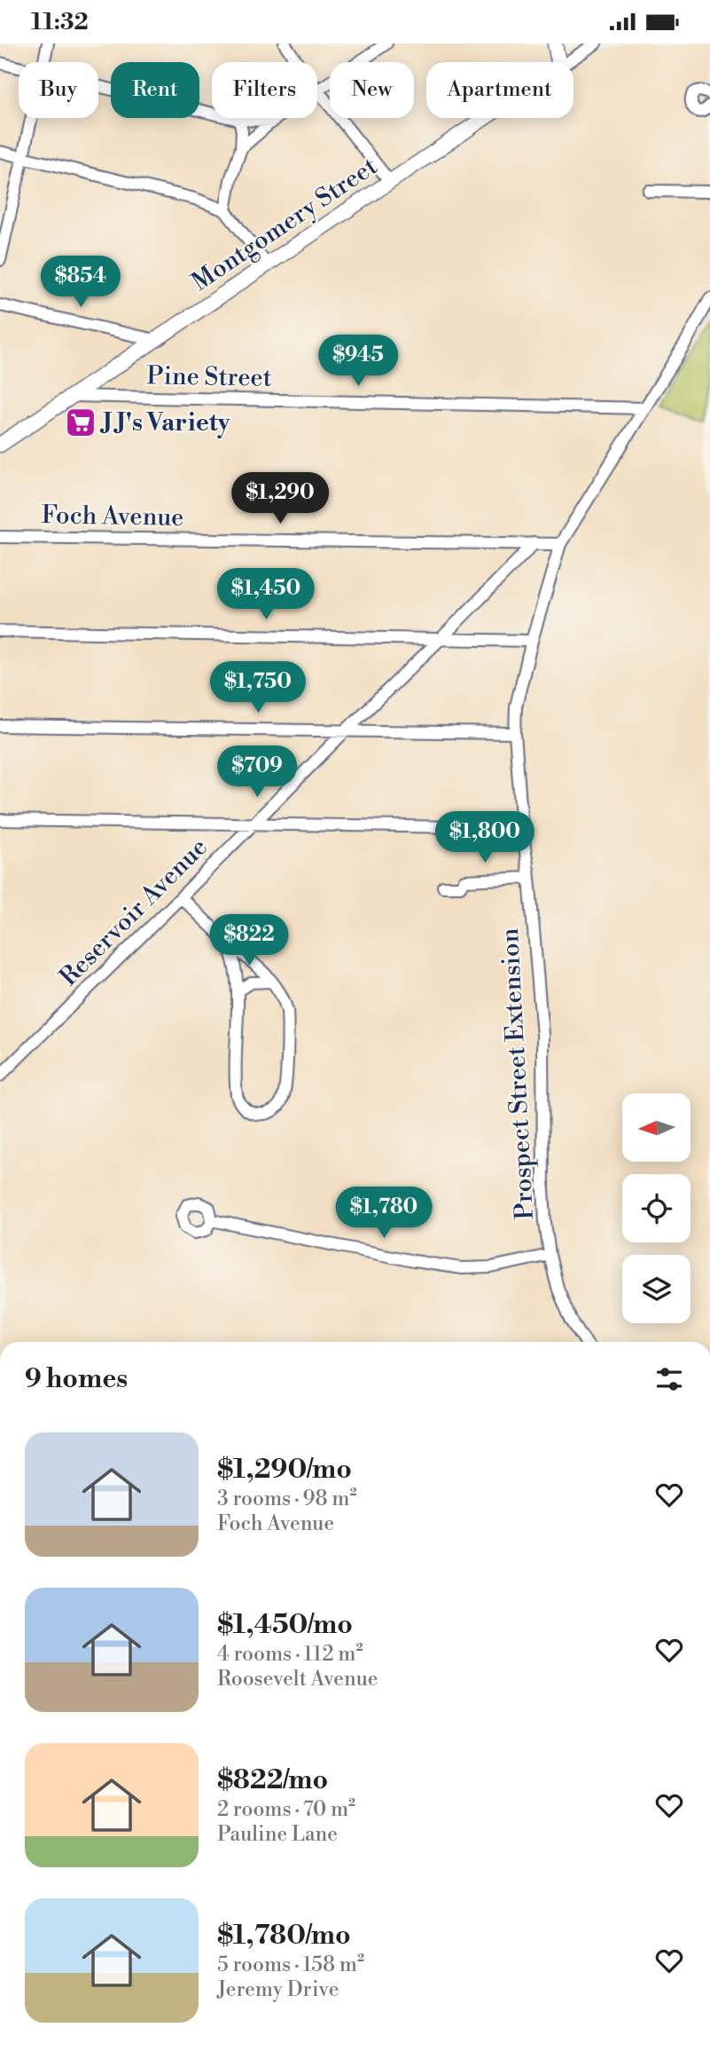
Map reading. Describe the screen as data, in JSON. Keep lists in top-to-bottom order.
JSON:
{
  "streets": {
    "main road": ["Montgomery Street"],
    "street": [
      "Pine Street",
      "Foch Avenue",
      "Reservoir Avenue",
      "Prospect Street Extension"
    ]
  },
  "crossings": [
    ["Montgomery Street", "Pine Street"],
    ["Pine Street", "Prospect Street Extension"],
    ["Foch Avenue", "Reservoir Avenue"],
    ["Foch Avenue", "Prospect Street Extension"]
  ],
  "places": {
    "supermarket": ["J J's Variety"]
  },
  "north": "left",
  "page": {
    "status": "11:32",
    "chip": [
      "Buy",
      "Rent",
      "Filters",
      "New",
      "Apartment"
    ],
    "price": [
      "$854",
      "$945",
      "$1,290",
      "$1,450",
      "$1,750",
      "$709",
      "$1,800",
      "$822",
      "$1,780"
    ],
    "heading": "9 homes",
    "list": [
      {
        "name": "$1,290/mo",
        "note": "3 rooms · 98 m² · Foch Avenue"
      },
      {
        "name": "$1,450/mo",
        "note": "4 rooms · 112 m² · Roosevelt Avenue"
      },
      {
        "name": "$822/mo",
        "note": "2 rooms · 70 m² · Pauline Lane"
      },
      {
        "name": "$1,780/mo",
        "note": "5 rooms · 158 m² · Jeremy Drive"
      }
    ]
  }
}
